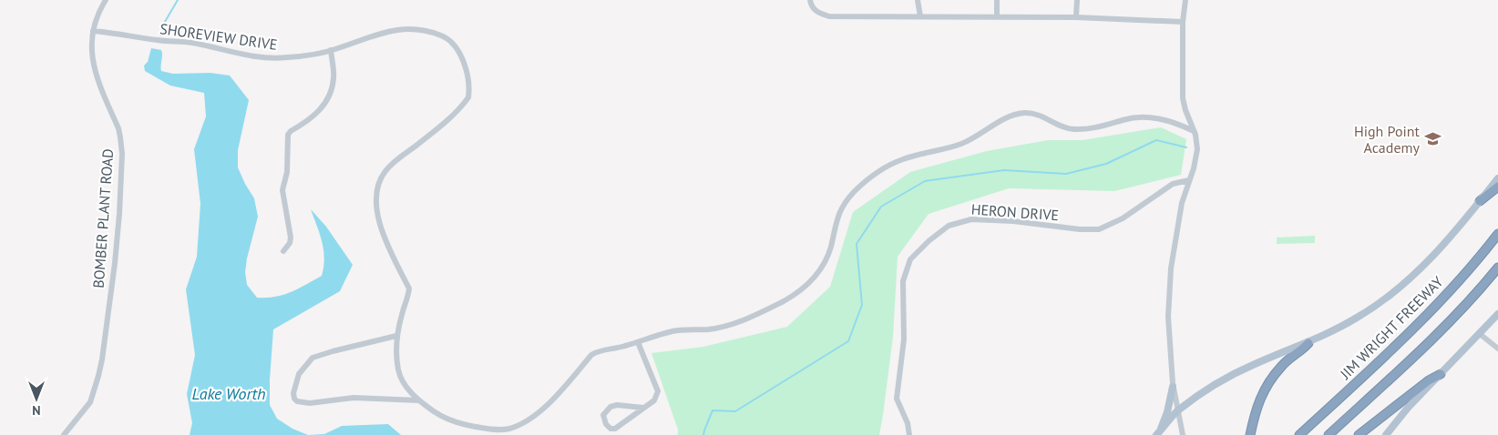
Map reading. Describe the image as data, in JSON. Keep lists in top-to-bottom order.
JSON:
{
  "streets": {
    "highway": ["JIM WRIGHT FREEWAY"],
    "street": ["SHOREVIEW DRIVE", "HERON DRIVE", "BOMBER PLANT ROAD"]
  },
  "crossings": [
    ["SHOREVIEW DRIVE", "BOMBER PLANT ROAD"]
  ],
  "water": ["Lake Worth"],
  "places": {
    "school or university": ["High Point Academy"]
  },
  "north": "bottom"
}
